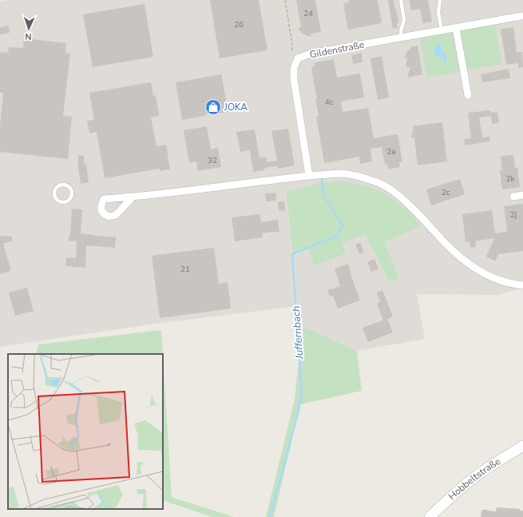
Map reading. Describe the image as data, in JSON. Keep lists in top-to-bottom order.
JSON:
{
  "streets": {
    "street": ["Gildenstraße", "Hobbeltstraße"]
  },
  "water": ["Juffernbach"],
  "places": {
    "shop": ["JOKA"]
  },
  "house_numbers": [
    "24",
    "26",
    "4c",
    "2a",
    "32",
    "2k",
    "2c",
    "2j",
    "21"
  ],
  "north": "bottom"
}
